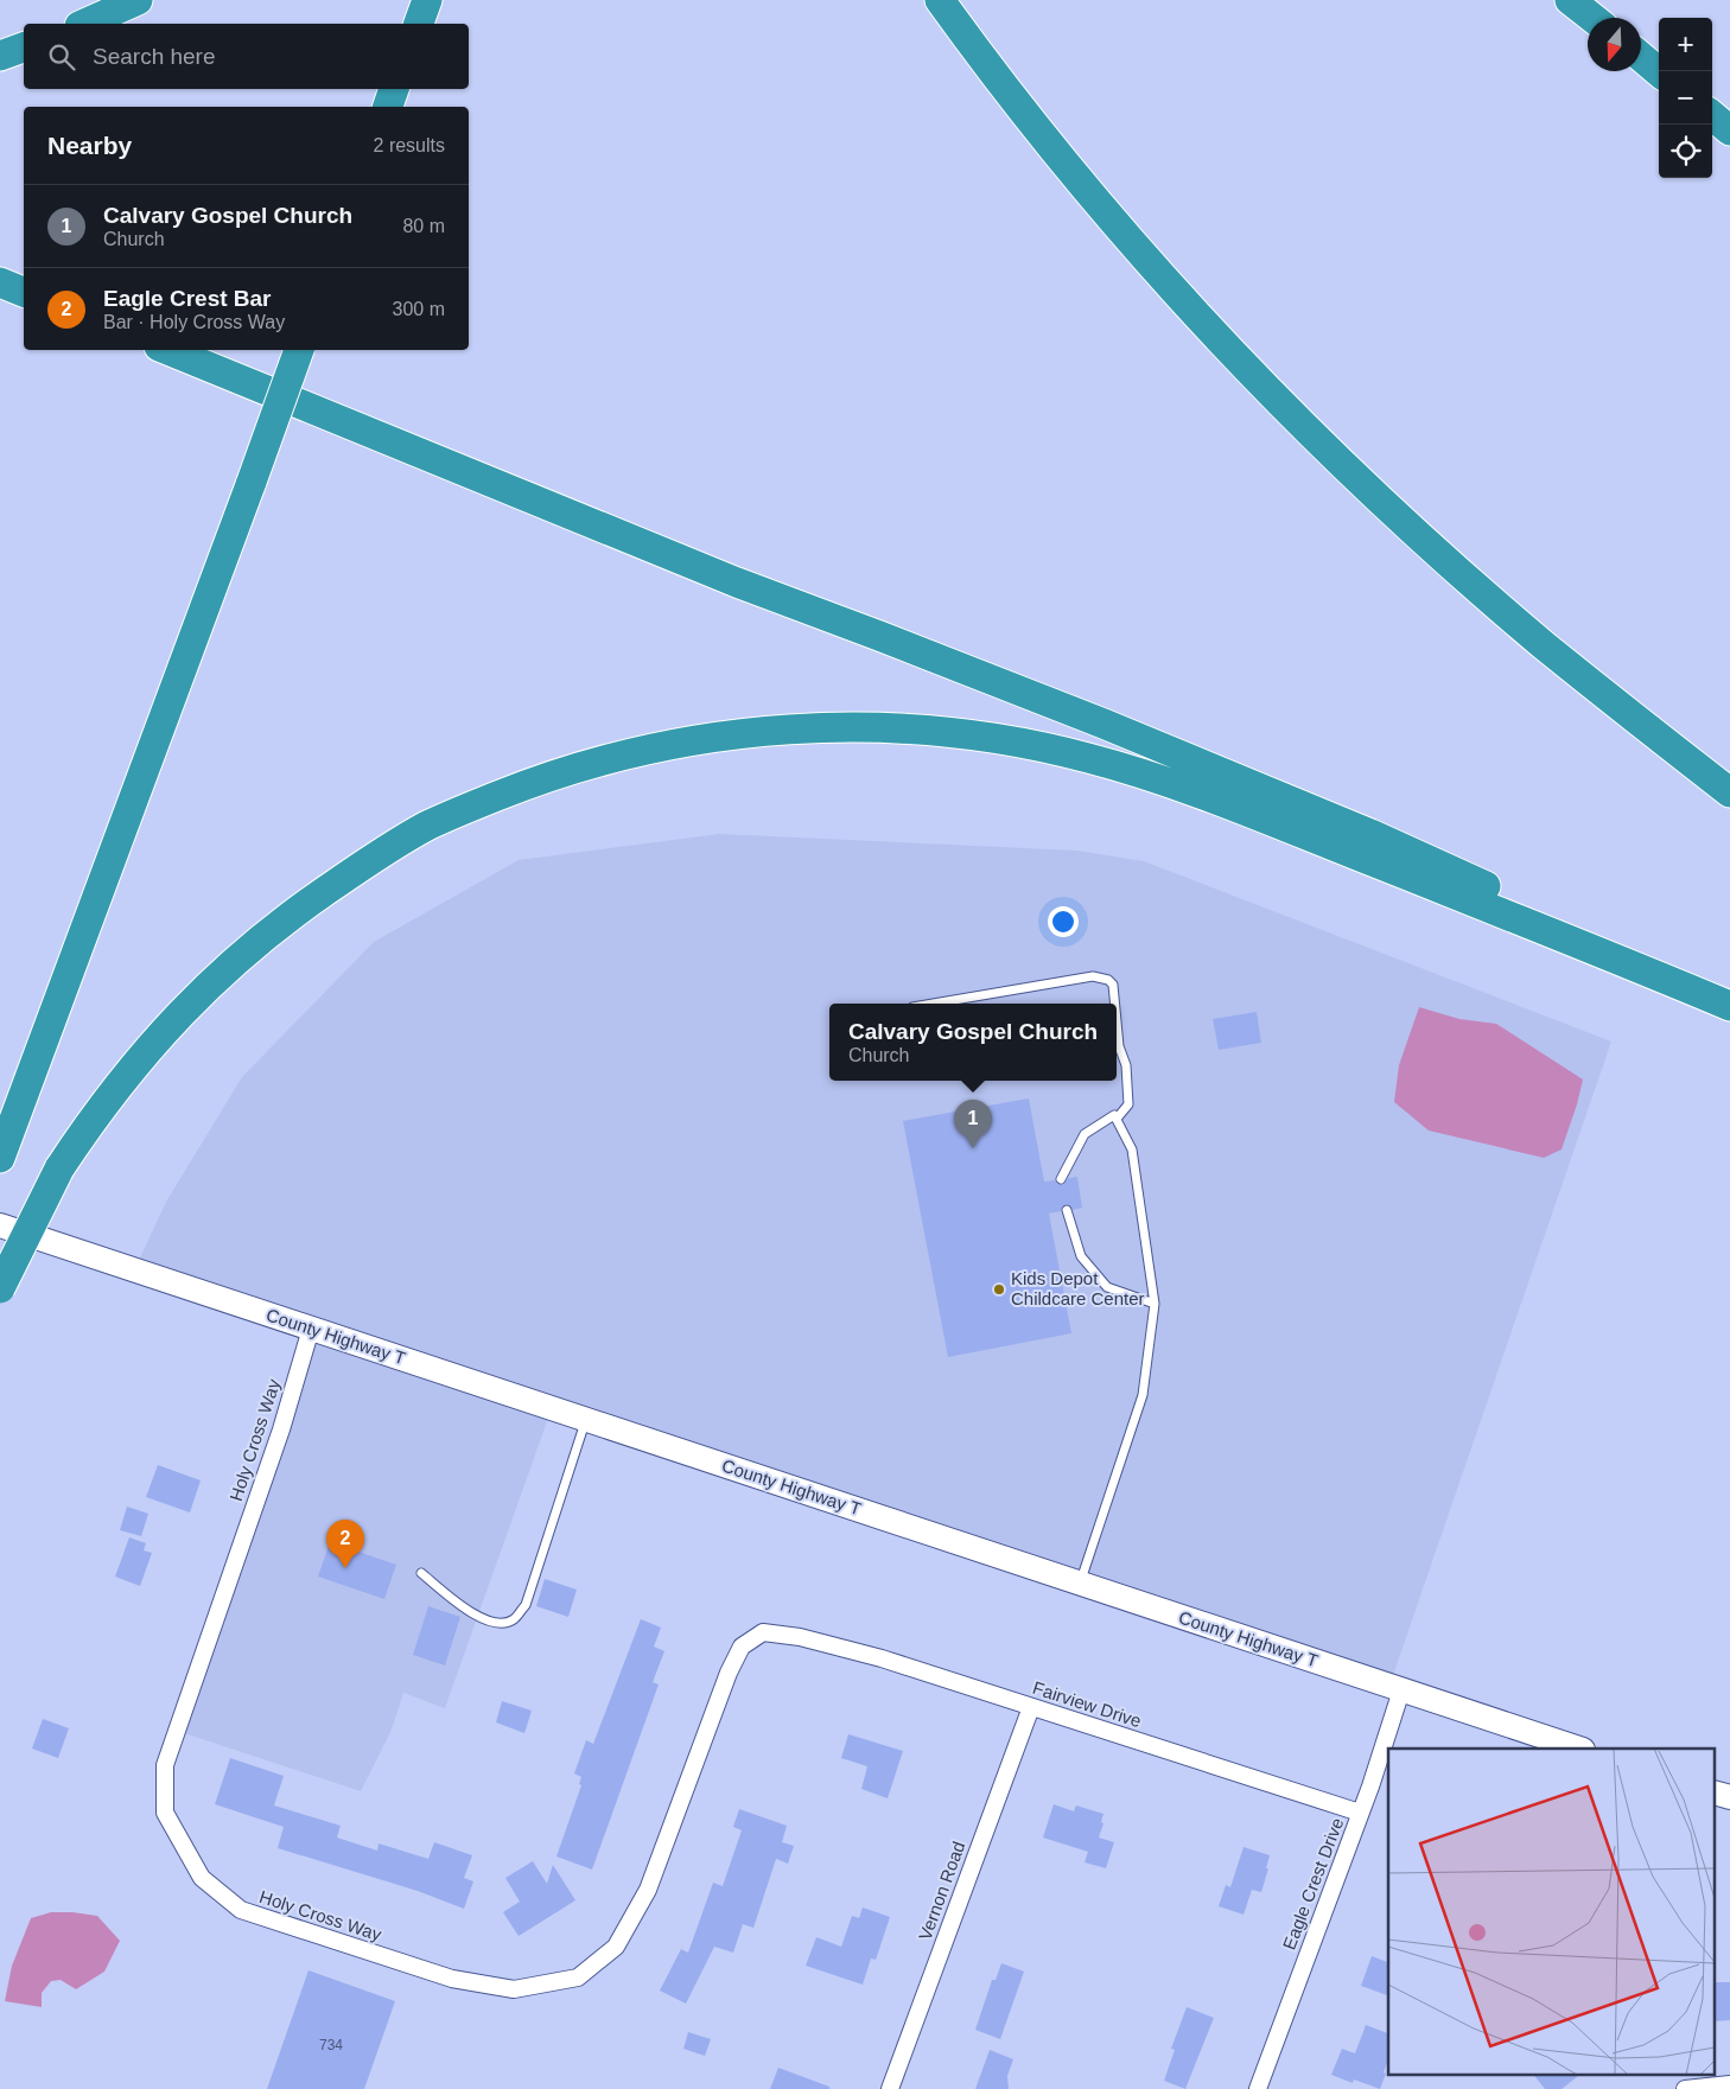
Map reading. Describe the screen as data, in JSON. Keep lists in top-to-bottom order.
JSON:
{
  "streets": {
    "main road": ["County Highway T"],
    "street": [
      "Holy Cross Way",
      "Fairview Drive",
      "Eagle Crest Drive",
      "Vernon Road"
    ]
  },
  "crossings": [
    ["County Highway T", "Holy Cross Way"],
    ["County Highway T", "Eagle Crest Drive"],
    ["Holy Cross Way", "Fairview Drive"],
    ["Fairview Drive", "Eagle Crest Drive"],
    ["Fairview Drive", "Vernon Road"]
  ],
  "places": ["Kids Depot Childcare Center"],
  "house_numbers": ["734"],
  "north": "bottom",
  "page": {
    "map_buttons": ["+", "−"],
    "search": "Search here",
    "heading": ["Nearby", "2 results"],
    "list": [
      {
        "mark": "1",
        "name": "Calvary Gospel Church",
        "note": "Church",
        "value": "80 m"
      },
      {
        "mark": "2",
        "name": "Eagle Crest Bar",
        "note": "Bar · Holy Cross Way",
        "value": "300 m"
      }
    ],
    "popup": ["Calvary Gospel Church", "Church"],
    "pins": ["1", "2"]
  }
}
